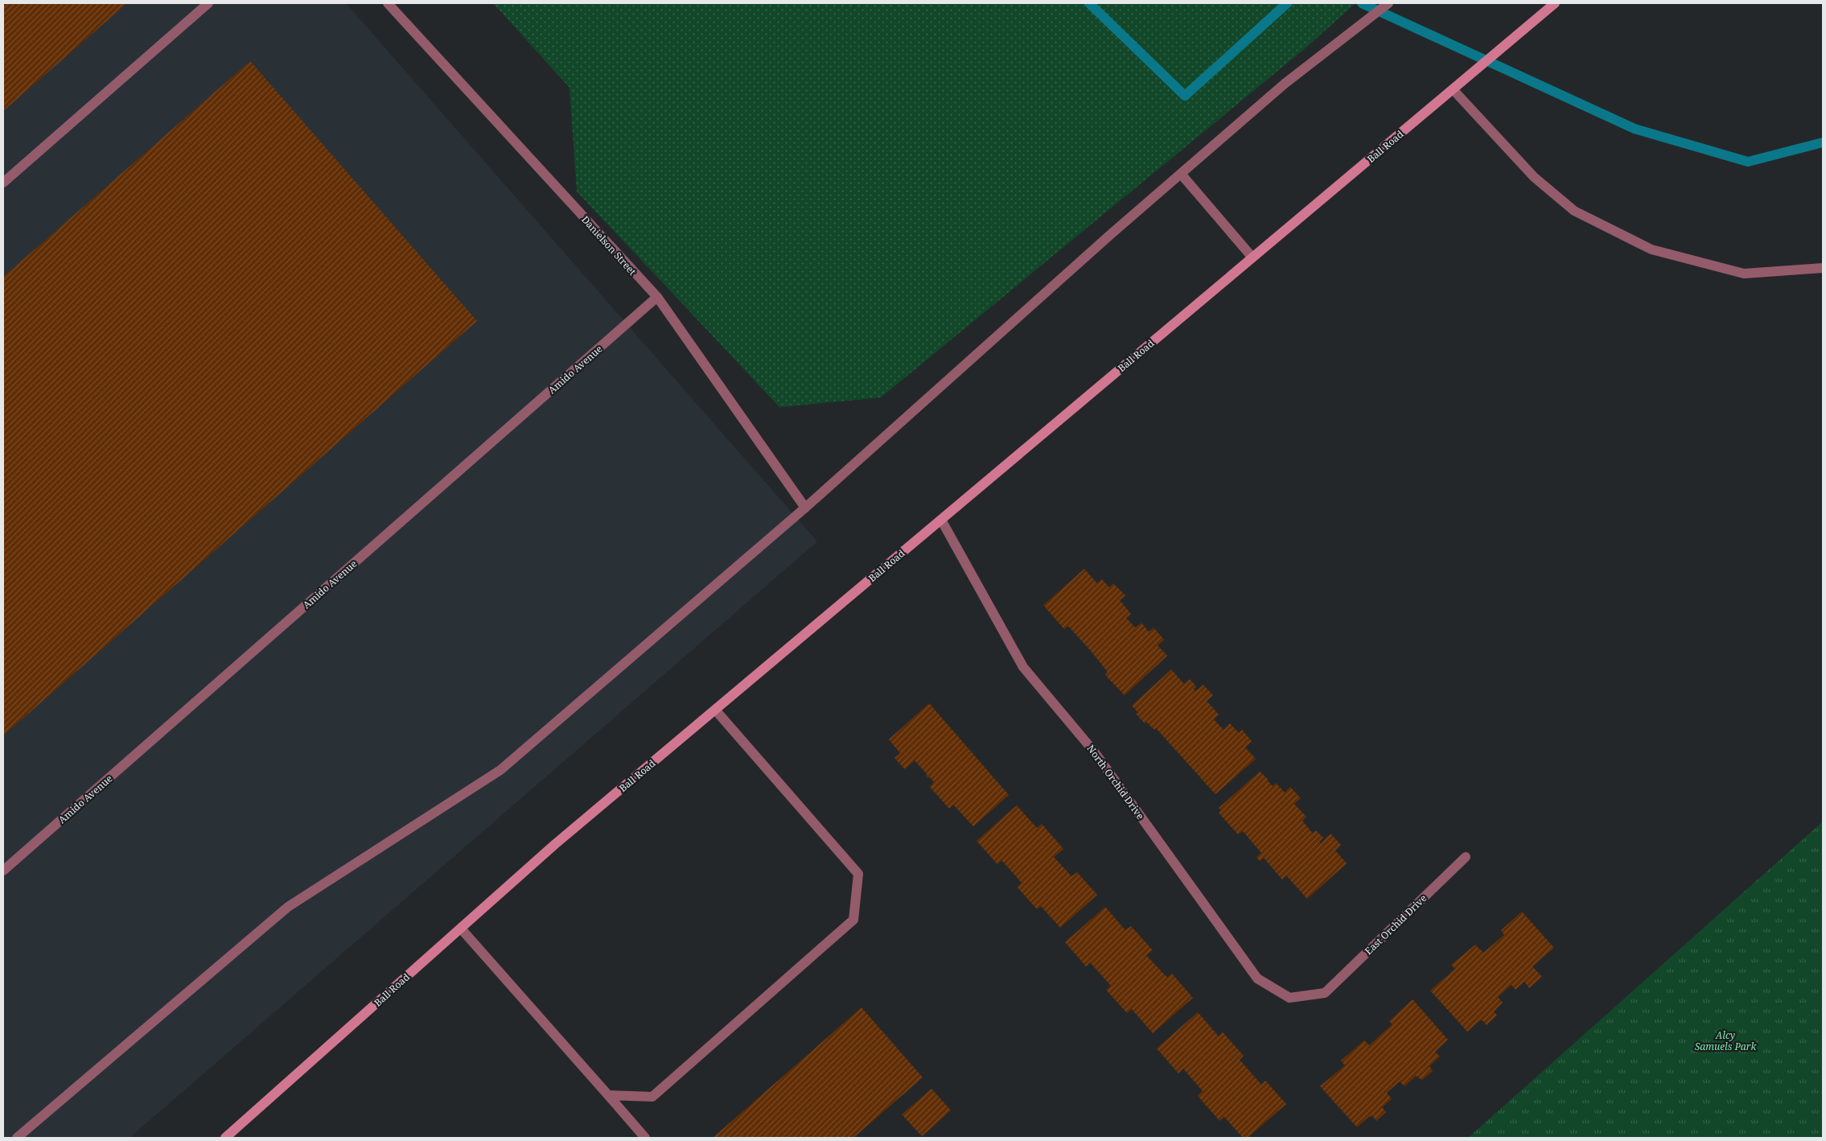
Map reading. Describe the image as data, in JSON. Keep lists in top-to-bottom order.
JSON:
{
  "streets": {
    "main road": ["Ball Road"],
    "street": [
      "Danielson Street",
      "Amido Avenue",
      "North Orchid Drive",
      "East Orchid Drive"
    ]
  },
  "crossings": [
    ["Ball Road", "North Orchid Drive"],
    ["Danielson Street", "Amido Avenue"],
    ["North Orchid Drive", "East Orchid Drive"]
  ],
  "parks": ["Alcy Samuels Park"]
}
